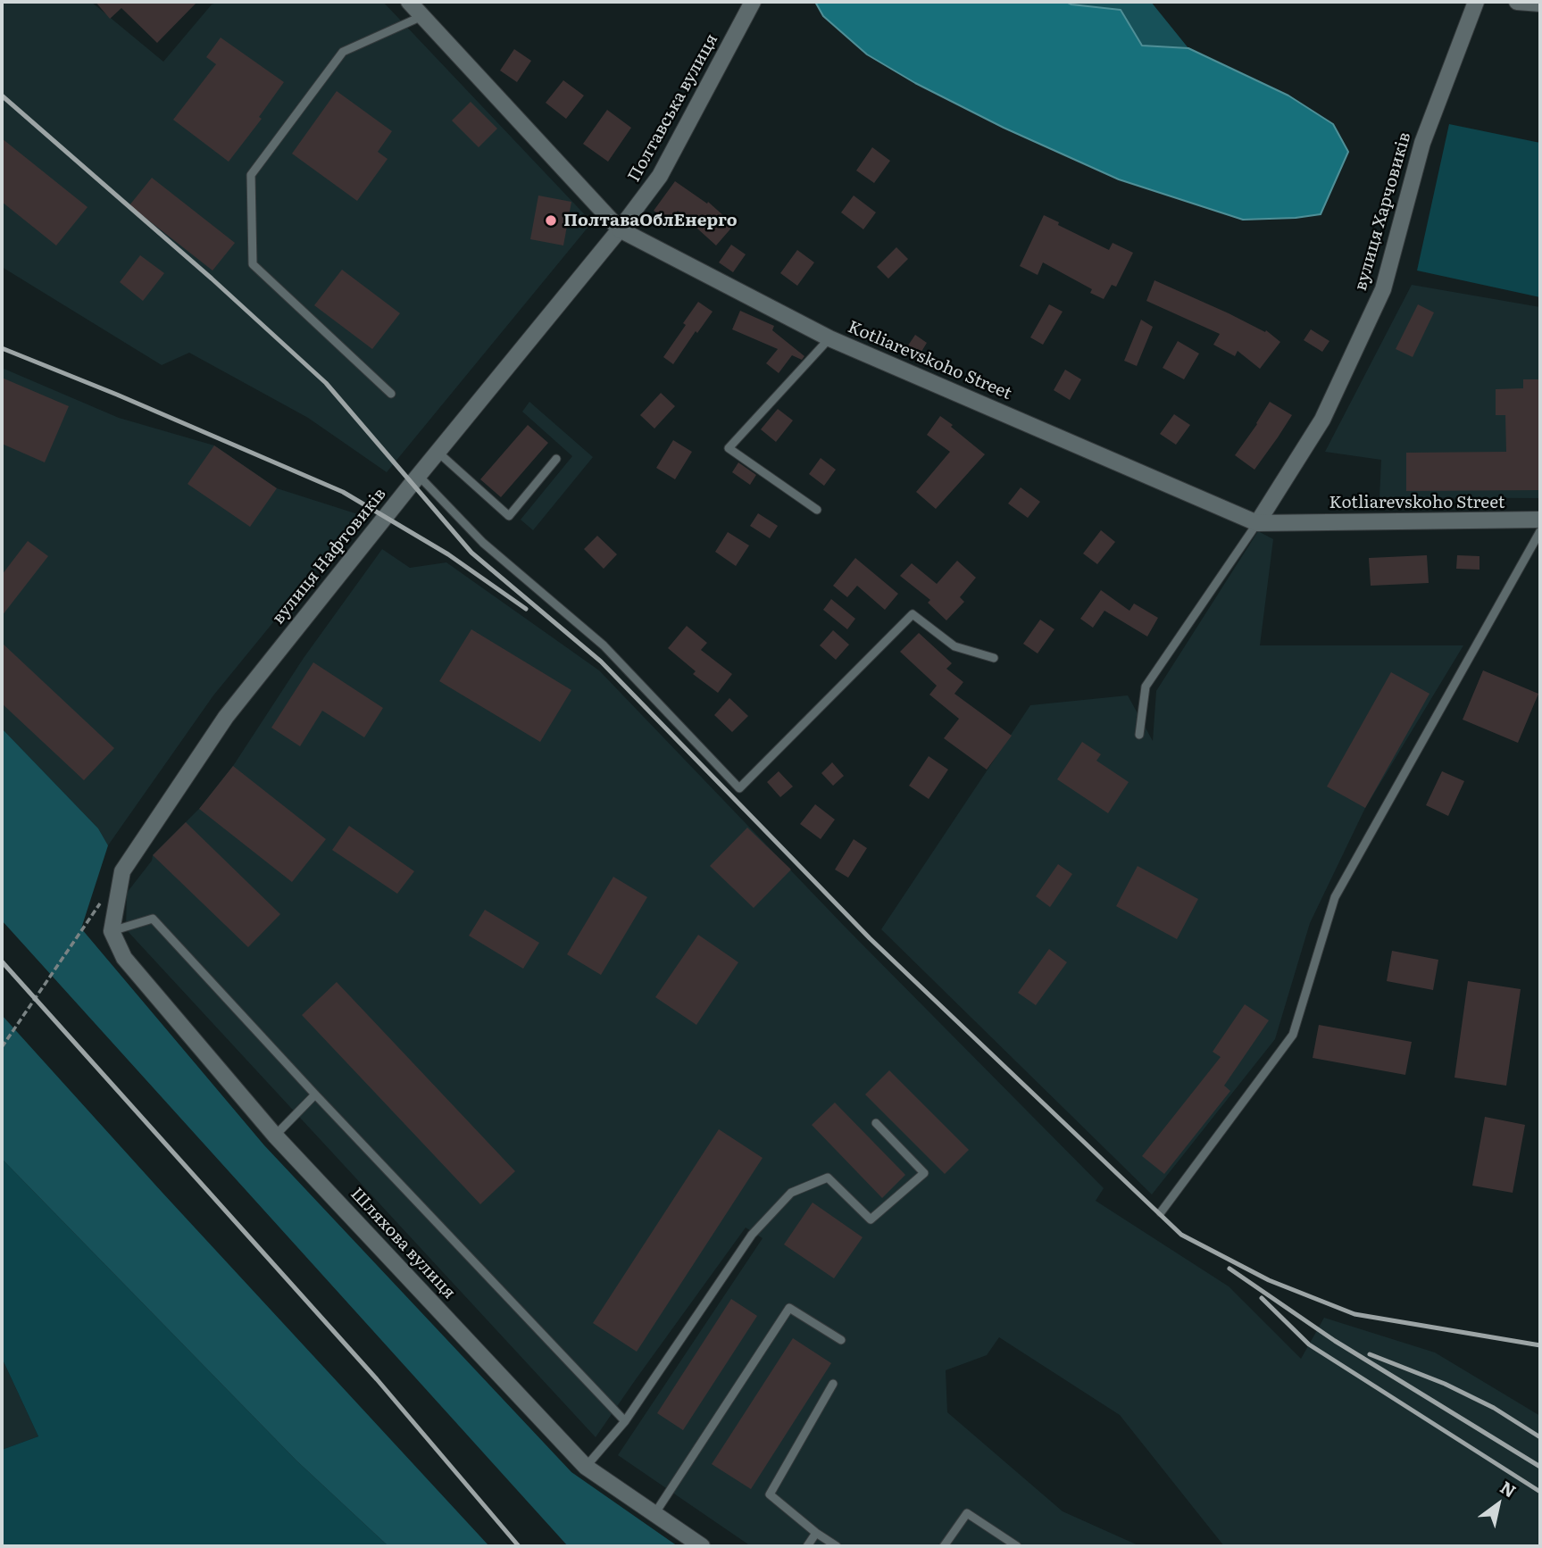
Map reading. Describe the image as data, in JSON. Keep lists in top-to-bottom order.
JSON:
{
  "streets": {
    "street": [
      "Полтавська вулиця",
      "вулиця Харчовиків",
      "Kotliarevskoho Street",
      "вулиця Нафтовиків",
      "Шляхова вулиця"
    ]
  },
  "crossings": [
    ["Полтавська вулиця", "Kotliarevskoho Street"],
    ["Полтавська вулиця", "вулиця Нафтовиків"],
    ["вулиця Харчовиків", "Kotliarevskoho Street"],
    ["Kotliarevskoho Street", "вулиця Нафтовиків"],
    ["вулиця Нафтовиків", "Шляхова вулиця"]
  ],
  "places": ["ПолтаваОблЕнерго"],
  "north": "top right"
}
